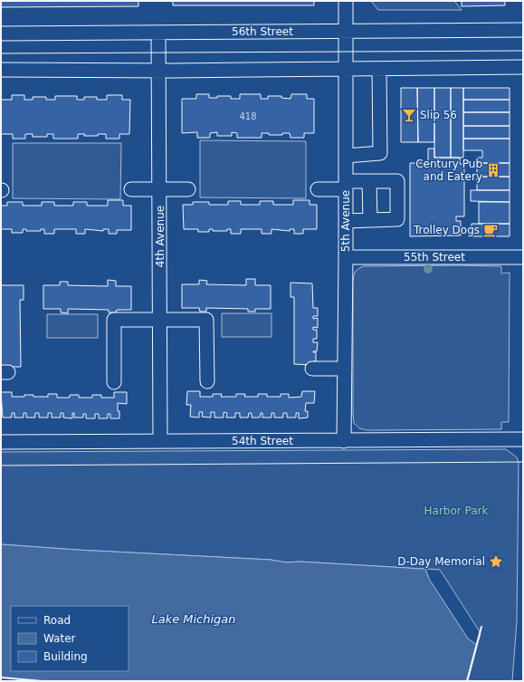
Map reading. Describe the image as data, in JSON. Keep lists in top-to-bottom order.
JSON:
{
  "streets": {
    "street": [
      "56th Street",
      "5th Avenue",
      "4th Avenue",
      "55th Street",
      "54th Street"
    ]
  },
  "crossings": [
    ["56th Street", "5th Avenue"],
    ["56th Street", "4th Avenue"],
    ["5th Avenue", "55th Street"],
    ["5th Avenue", "54th Street"],
    ["4th Avenue", "54th Street"]
  ],
  "water": ["Lake Michigan"],
  "parks": ["Harbor Park"],
  "places": {
    "bar": ["Slip 56"],
    "building": ["Century Pub and Eatery"],
    "cafe": ["Trolley Dogs"],
    "place": ["D-Day Memorial"]
  },
  "house_numbers": ["418"],
  "legend": ["Road", "Water", "Building"]
}
